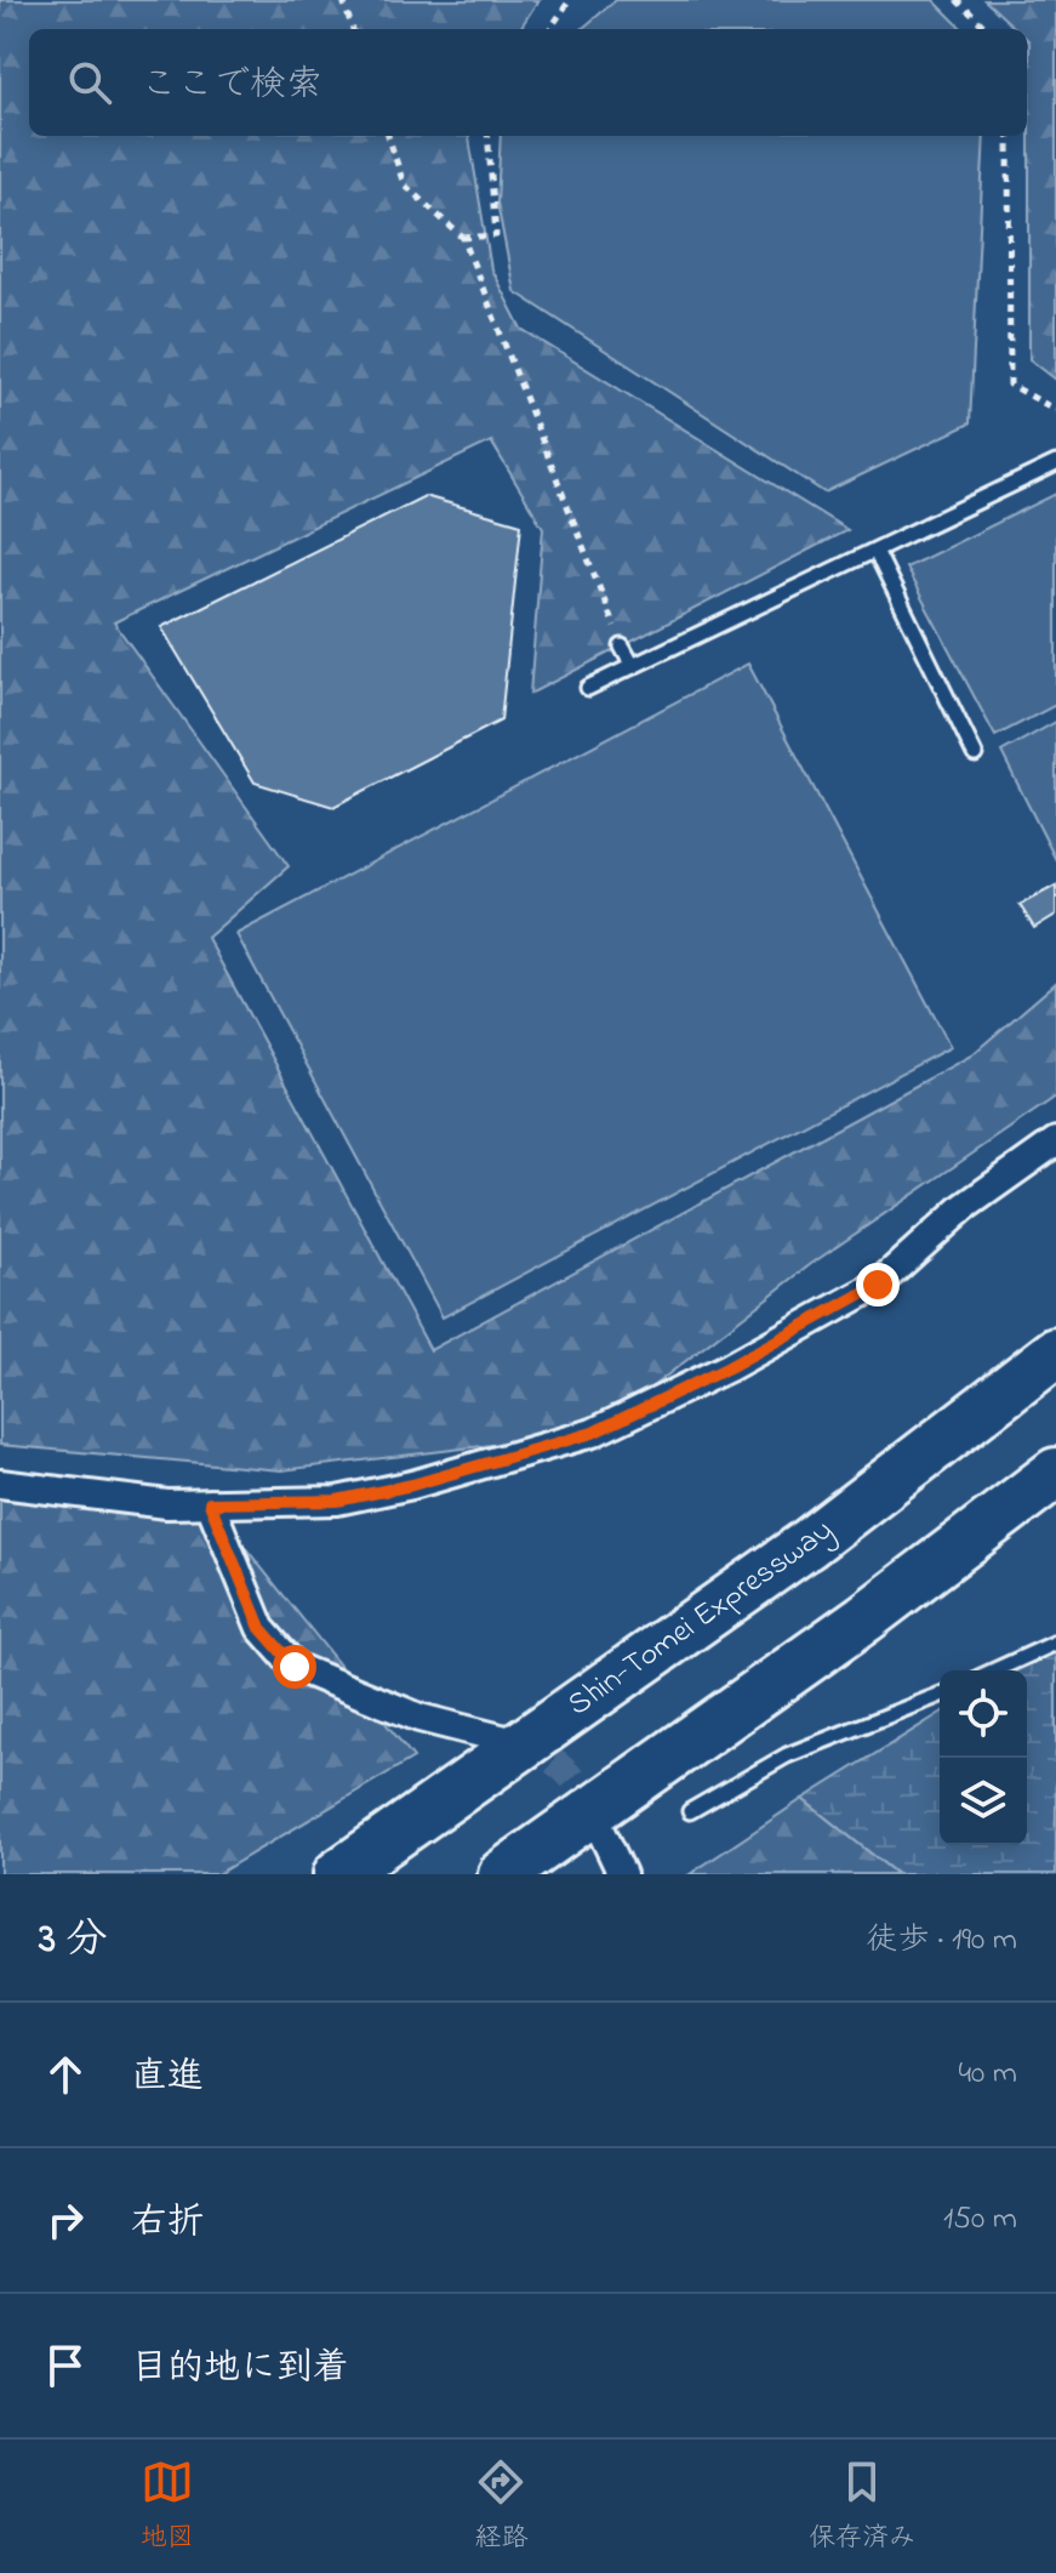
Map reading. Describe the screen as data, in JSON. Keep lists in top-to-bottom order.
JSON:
{
  "streets": {
    "highway": ["Shin-Tomei Expressway"]
  },
  "page": {
    "search": "ここで検索",
    "heading": ["3 分", "徒歩 · 190 m"],
    "list": [
      ["直進", "40 m"],
      ["右折", "150 m"],
      "目的地に到着"
    ],
    "nav": ["地図", "経路", "保存済み"]
  }
}
